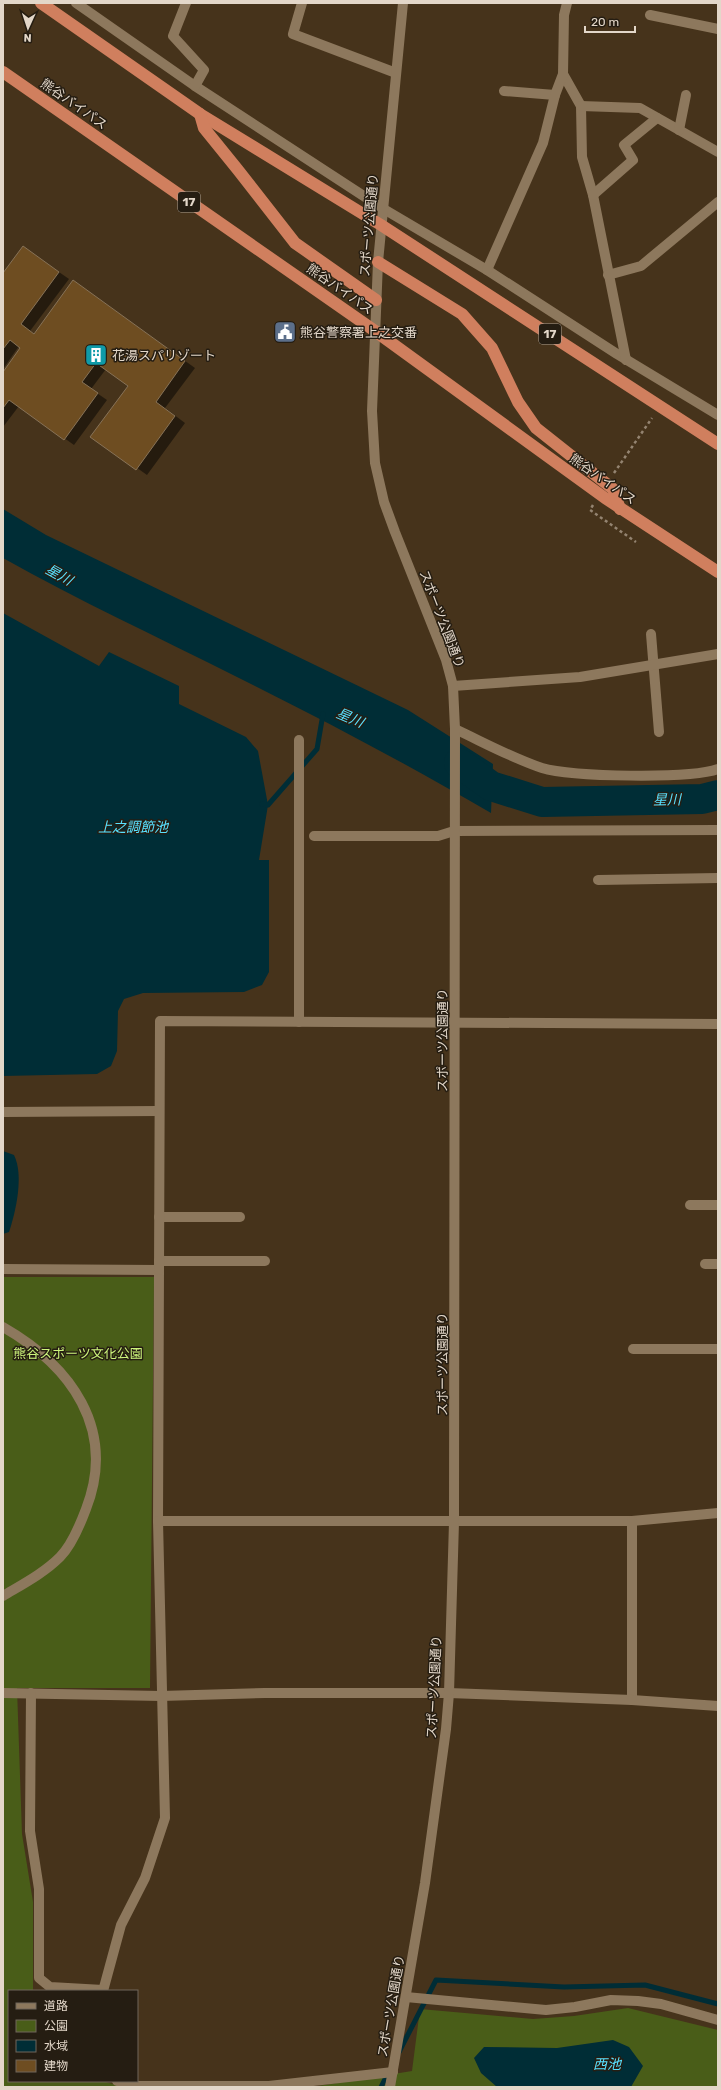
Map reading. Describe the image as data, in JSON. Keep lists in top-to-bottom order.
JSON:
{
  "streets": {
    "highway": ["熊谷バイパス", "17"],
    "street": ["スポーツ公園通り"]
  },
  "crossings": [
    ["熊谷バイパス", "スポーツ公園通り"],
    ["17", "スポーツ公園通り"]
  ],
  "water": ["星川", "上之調節池", "西池"],
  "parks": ["熊谷スポーツ文化公園"],
  "places": {
    "public building": ["熊谷警察署上之交番"],
    "building": ["花湯スパリゾート"]
  },
  "legend": [
    "道路",
    "公園",
    "水域",
    "建物"
  ],
  "scale_bar": "20 m",
  "north": "bottom"
}
